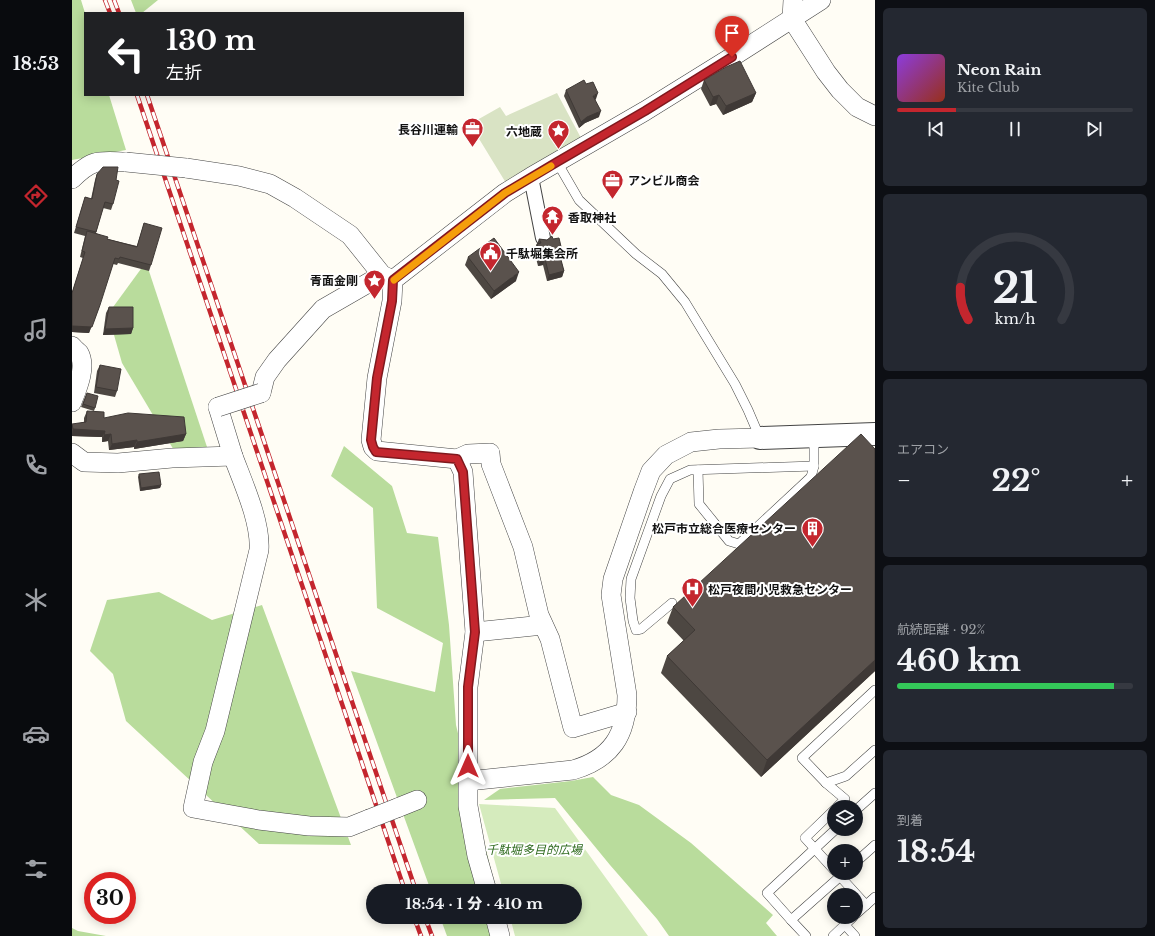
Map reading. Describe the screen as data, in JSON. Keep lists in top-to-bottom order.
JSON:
{
  "parks": ["千駄堀多目的広場"],
  "places": {
    "office": ["長谷川運輸", "アンビル商会"],
    "place": ["六地蔵", "青面金剛"],
    "temple": ["香取神社"],
    "public building": ["千駄堀集会所"],
    "building": ["松戸市立総合医療センター"],
    "hospital": ["松戸夜間小児救急センター"]
  },
  "page": {
    "tabs": "18:53",
    "turn": ["130 m", "左折"],
    "song": ["Neon Rain", "Kite Club"],
    "tile": [
      "エアコン",
      ["航続距離 · 92%", "460 km"],
      ["到着", "18:54"]
    ],
    "heat": ["−", "22°", "+"],
    "map_buttons": ["+", "−"],
    "limit": "30",
    "trip": "18:54 · 1 分 · 410 m",
    "gauge": ["21", "km/h"]
  }
}
